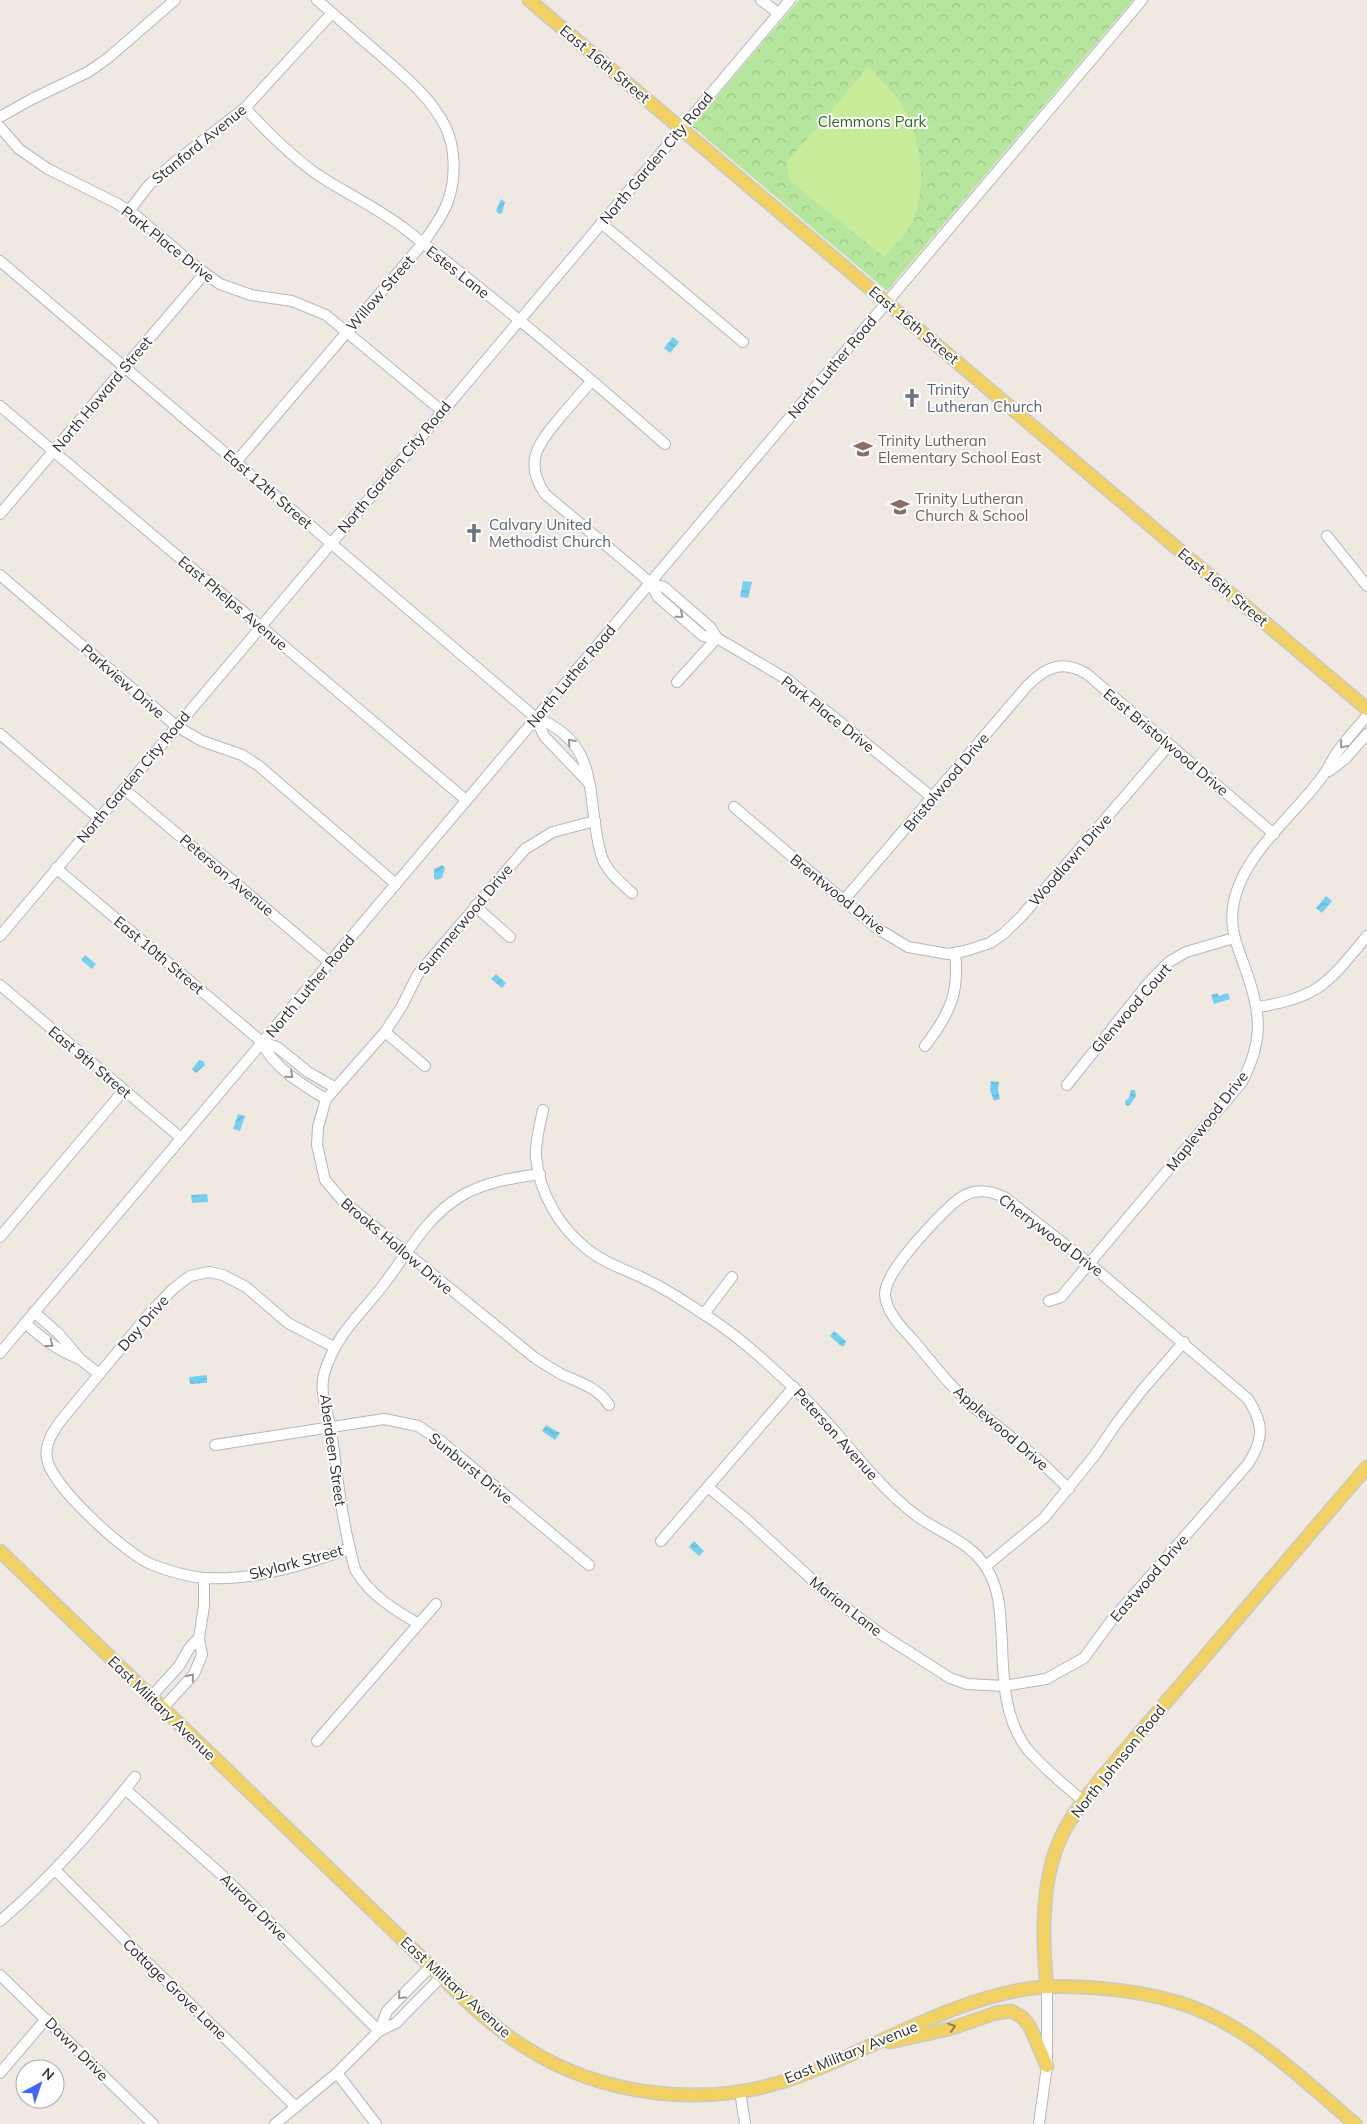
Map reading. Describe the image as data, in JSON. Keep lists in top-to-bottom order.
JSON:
{
  "streets": {
    "main road": ["East 16th Street", "East Military Avenue", "North Johnson Road"],
    "street": [
      "Stanford Avenue",
      "North Garden City Road",
      "Park Place Drive",
      "Estes Lane",
      "Willow Street",
      "North Luther Road",
      "North Howard Street",
      "East 12th Street",
      "East Phelps Avenue",
      "Parkview Drive",
      "East Bristolwood Drive",
      "Bristolwood Drive",
      "Woodlawn Drive",
      "Peterson Avenue",
      "Brentwood Drive",
      "Summerwood Drive",
      "East 10th Street",
      "Glenwood Court",
      "East 9th Street",
      "Maplewood Drive",
      "Cherrywood Drive",
      "Brooks Hollow Drive",
      "Day Drive",
      "Applewood Drive",
      "Aberdeen Street",
      "Sunburst Drive",
      "Skylark Street",
      "Eastwood Drive",
      "Marian Lane",
      "Aurora Drive",
      "Cottage Grove Lane",
      "Dawn Drive"
    ]
  },
  "crossings": [
    ["East 16th Street", "North Garden City Road"],
    ["East 16th Street", "North Luther Road"],
    ["Stanford Avenue", "Park Place Drive"],
    ["Stanford Avenue", "Estes Lane"],
    ["Stanford Avenue", "Willow Street"],
    ["North Garden City Road", "Park Place Drive"],
    ["North Garden City Road", "Estes Lane"],
    ["North Garden City Road", "East 12th Street"],
    ["North Garden City Road", "East Phelps Avenue"],
    ["North Garden City Road", "Parkview Drive"],
    ["North Garden City Road", "Peterson Avenue"],
    ["North Garden City Road", "East 10th Street"],
    ["Park Place Drive", "Estes Lane"],
    ["Park Place Drive", "Willow Street"],
    ["Park Place Drive", "North Luther Road"],
    ["Park Place Drive", "North Howard Street"],
    ["Park Place Drive", "Bristolwood Drive"],
    ["Estes Lane", "Willow Street"],
    ["Willow Street", "East 12th Street"],
    ["North Luther Road", "East 12th Street"],
    ["North Luther Road", "East Phelps Avenue"],
    ["North Luther Road", "Parkview Drive"],
    ["North Luther Road", "Peterson Avenue"],
    ["North Luther Road", "East 10th Street"],
    ["North Luther Road", "East 9th Street"],
    ["North Howard Street", "East 12th Street"],
    ["North Howard Street", "East Phelps Avenue"],
    ["East 12th Street", "Summerwood Drive"],
    ["East Bristolwood Drive", "Bristolwood Drive"],
    ["East Bristolwood Drive", "Woodlawn Drive"],
    ["East Bristolwood Drive", "Maplewood Drive"],
    ["Bristolwood Drive", "Brentwood Drive"],
    ["Woodlawn Drive", "Brentwood Drive"],
    ["Peterson Avenue", "Aberdeen Street"],
    ["Peterson Avenue", "Eastwood Drive"],
    ["Peterson Avenue", "Marian Lane"],
    ["Peterson Avenue", "North Johnson Road"],
    ["Summerwood Drive", "Brooks Hollow Drive"],
    ["Glenwood Court", "Maplewood Drive"],
    ["Maplewood Drive", "Cherrywood Drive"],
    ["Cherrywood Drive", "Applewood Drive"],
    ["Cherrywood Drive", "Eastwood Drive"],
    ["Brooks Hollow Drive", "Aberdeen Street"],
    ["Day Drive", "Aberdeen Street"],
    ["Day Drive", "Skylark Street"],
    ["Aberdeen Street", "Sunburst Drive"],
    ["Aberdeen Street", "Skylark Street"],
    ["Eastwood Drive", "Marian Lane"],
    ["East Military Avenue", "North Johnson Road"]
  ],
  "parks": ["Clemmons Park"],
  "places": {
    "church": ["Trinity Lutheran Church", "Calvary United Methodist Church"],
    "school or university": ["Trinity Lutheran Elementary School East", "Trinity Lutheran Church & School"]
  },
  "north": "top right"
}
